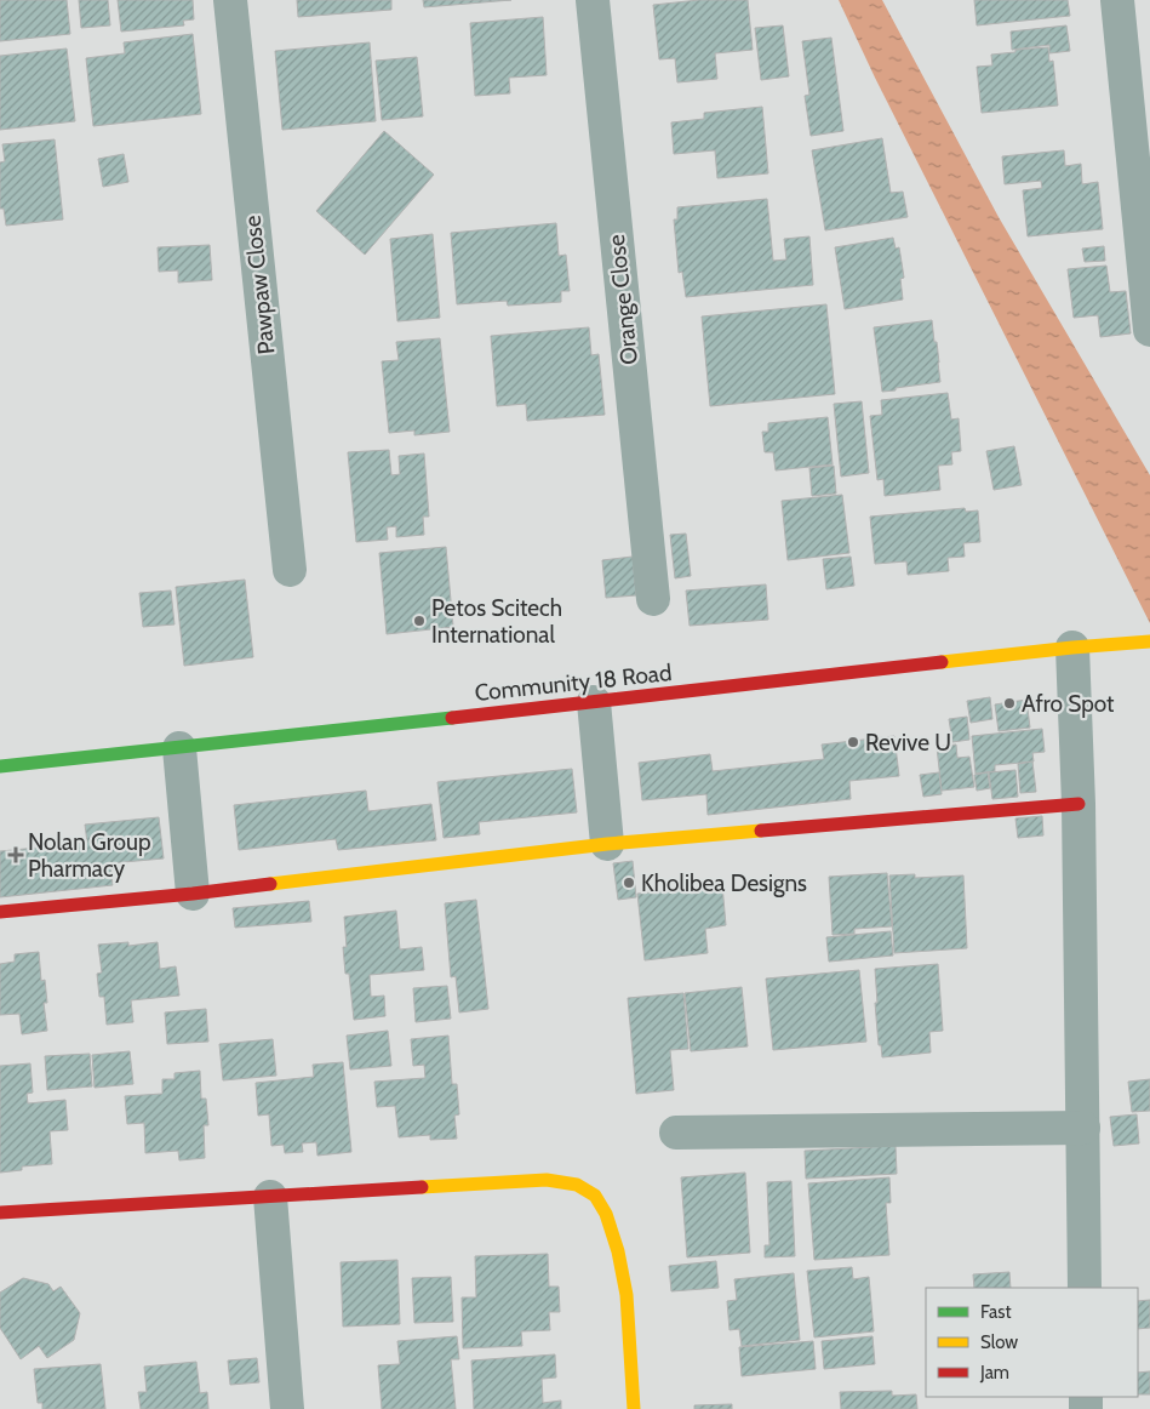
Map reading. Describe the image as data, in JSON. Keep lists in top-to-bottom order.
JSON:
{
  "streets": {
    "street": ["Pawpaw Close", "Orange Close", "Community 18 Road"]
  },
  "places": {
    "other": [
      "Petos Scitech International",
      "Afro Spot",
      "Revive U",
      "Kholibea Designs"
    ],
    "health": ["Nolan Group Pharmacy"]
  },
  "legend": ["Fast", "Slow", "Jam"]
}
